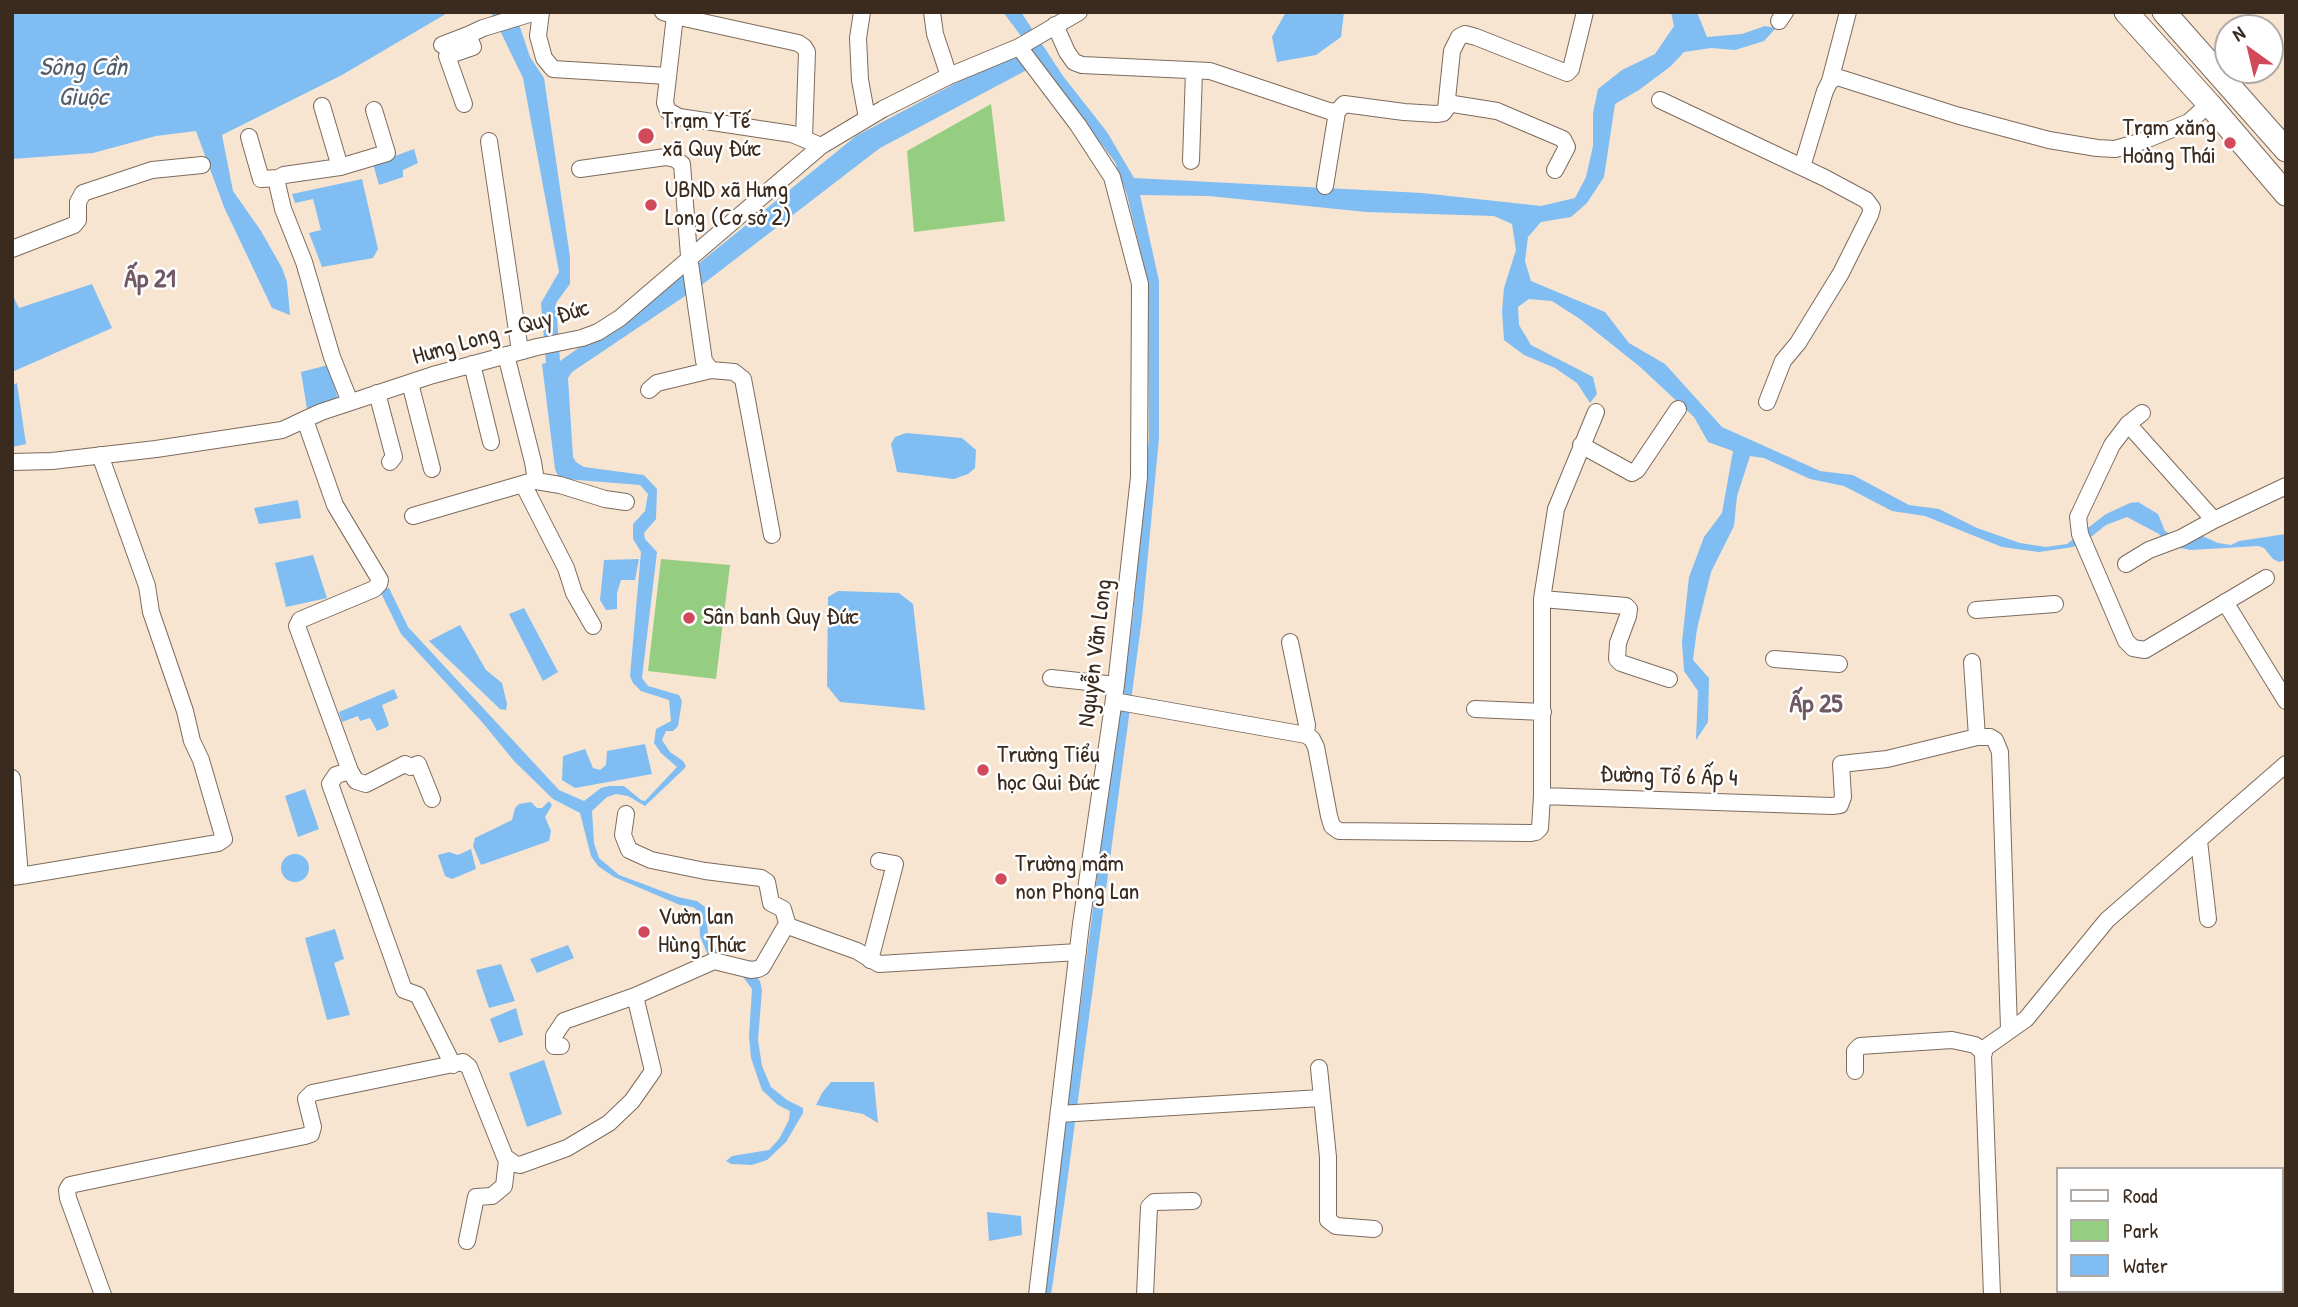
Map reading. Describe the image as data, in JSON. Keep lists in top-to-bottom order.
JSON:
{
  "streets": {
    "street": ["Hưng Long - Quy Đức", "Nguyễn Văn Long", "Đường Tổ 6 Ấp 4"]
  },
  "crossings": [
    ["Hưng Long - Quy Đức", "Nguyễn Văn Long"]
  ],
  "districts": ["Ấp 21", "Ấp 25"],
  "water": ["Sông Cần Giuộc"],
  "places": [
    "Trạm Y Tế xã Quy Đức",
    "Trạm xăng Hoàng Thái",
    "UBND xã Hưng Long (Cơ sở 2)",
    "Sân banh Quy Đức",
    "Trường Tiểu học Qui Đức",
    "Trường mầm non Phong Lan",
    "Vườn lan Hùng Thức"
  ],
  "legend": ["Road", "Park", "Water"],
  "north": "top left"
}
